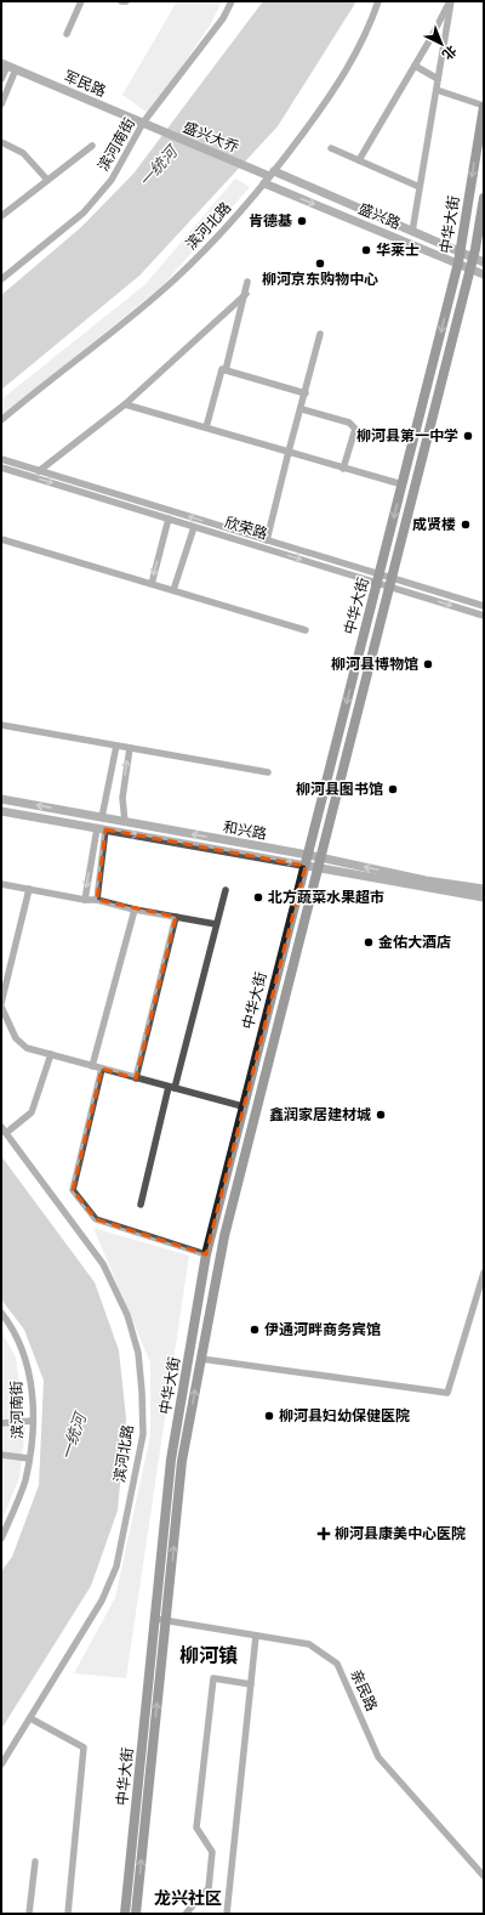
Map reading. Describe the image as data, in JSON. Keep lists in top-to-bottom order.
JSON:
{
  "streets": {
    "main road": ["中华大街"],
    "street": [
      "军民路",
      "盛兴大乔",
      "滨河南街",
      "盛兴路",
      "滨河北路",
      "欣荣路",
      "和兴路",
      "亲民路"
    ]
  },
  "crossings": [
    ["军民路", "盛兴大乔"],
    ["军民路", "滨河南街"],
    ["盛兴大乔", "盛兴路"],
    ["盛兴大乔", "滨河北路"],
    ["盛兴路", "中华大街"],
    ["盛兴路", "滨河北路"],
    ["中华大街", "欣荣路"],
    ["中华大街", "和兴路"],
    ["中华大街", "亲民路"]
  ],
  "districts": ["柳河镇", "龙兴社区"],
  "water": ["一统河"],
  "places": {
    "other": [
      "肯德基",
      "华莱士",
      "柳河京东购物中心",
      "柳河县第一中学",
      "成贤楼",
      "柳河县博物馆",
      "柳河县图书馆",
      "北方蔬菜水果超市",
      "金佑大酒店",
      "鑫润家居建材城",
      "伊通河畔商务宾馆",
      "柳河县妇幼保健医院"
    ],
    "health": ["柳河县康美中心医院"]
  },
  "north": "bottom right"
}
